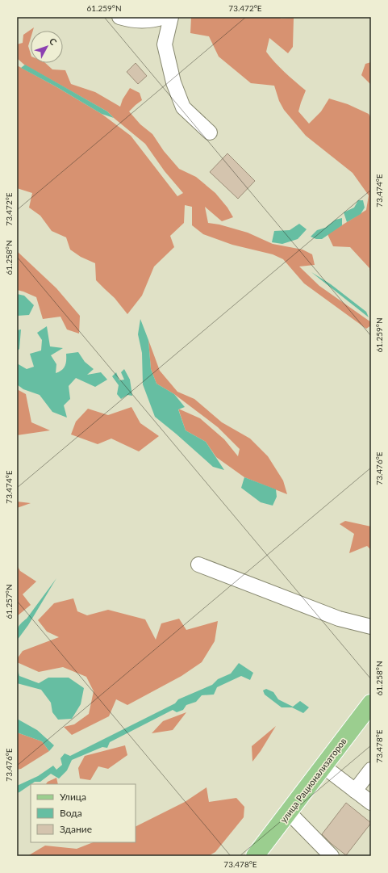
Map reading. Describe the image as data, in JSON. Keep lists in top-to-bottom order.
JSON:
{
  "streets": {
    "main road": ["улица Рационализаторов"]
  },
  "legend": ["Улица", "Вода", "Здание"],
  "north": "top right",
  "coordinates": [
    "61.259°N",
    "73.472°E",
    "73.474°E",
    "61.258°N",
    "73.476°E",
    "61.257°N",
    "73.478°E"
  ]
}
